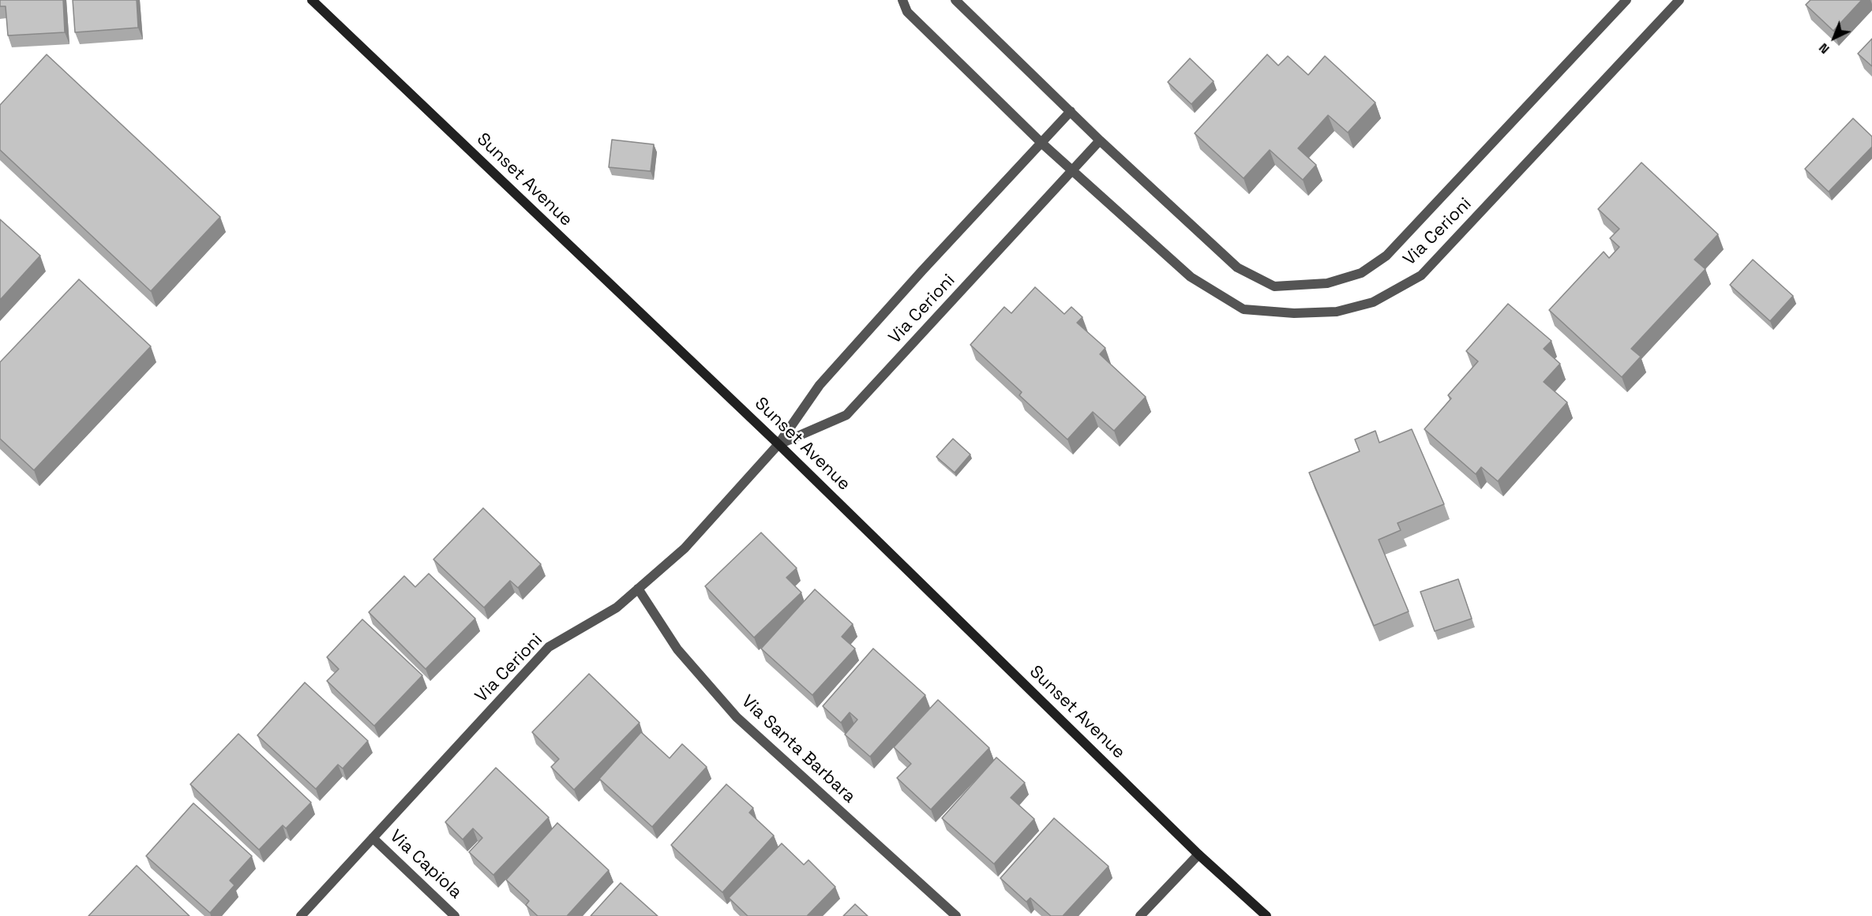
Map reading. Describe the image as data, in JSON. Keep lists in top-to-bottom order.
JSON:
{
  "streets": {
    "main road": ["Sunset Avenue"],
    "street": ["Via Cerioni", "Via Santa Barbara", "Via Capiola"]
  },
  "crossings": [
    ["Sunset Avenue", "Via Cerioni"],
    ["Via Cerioni", "Via Santa Barbara"],
    ["Via Cerioni", "Via Capiola"]
  ],
  "north": "bottom left"
}
